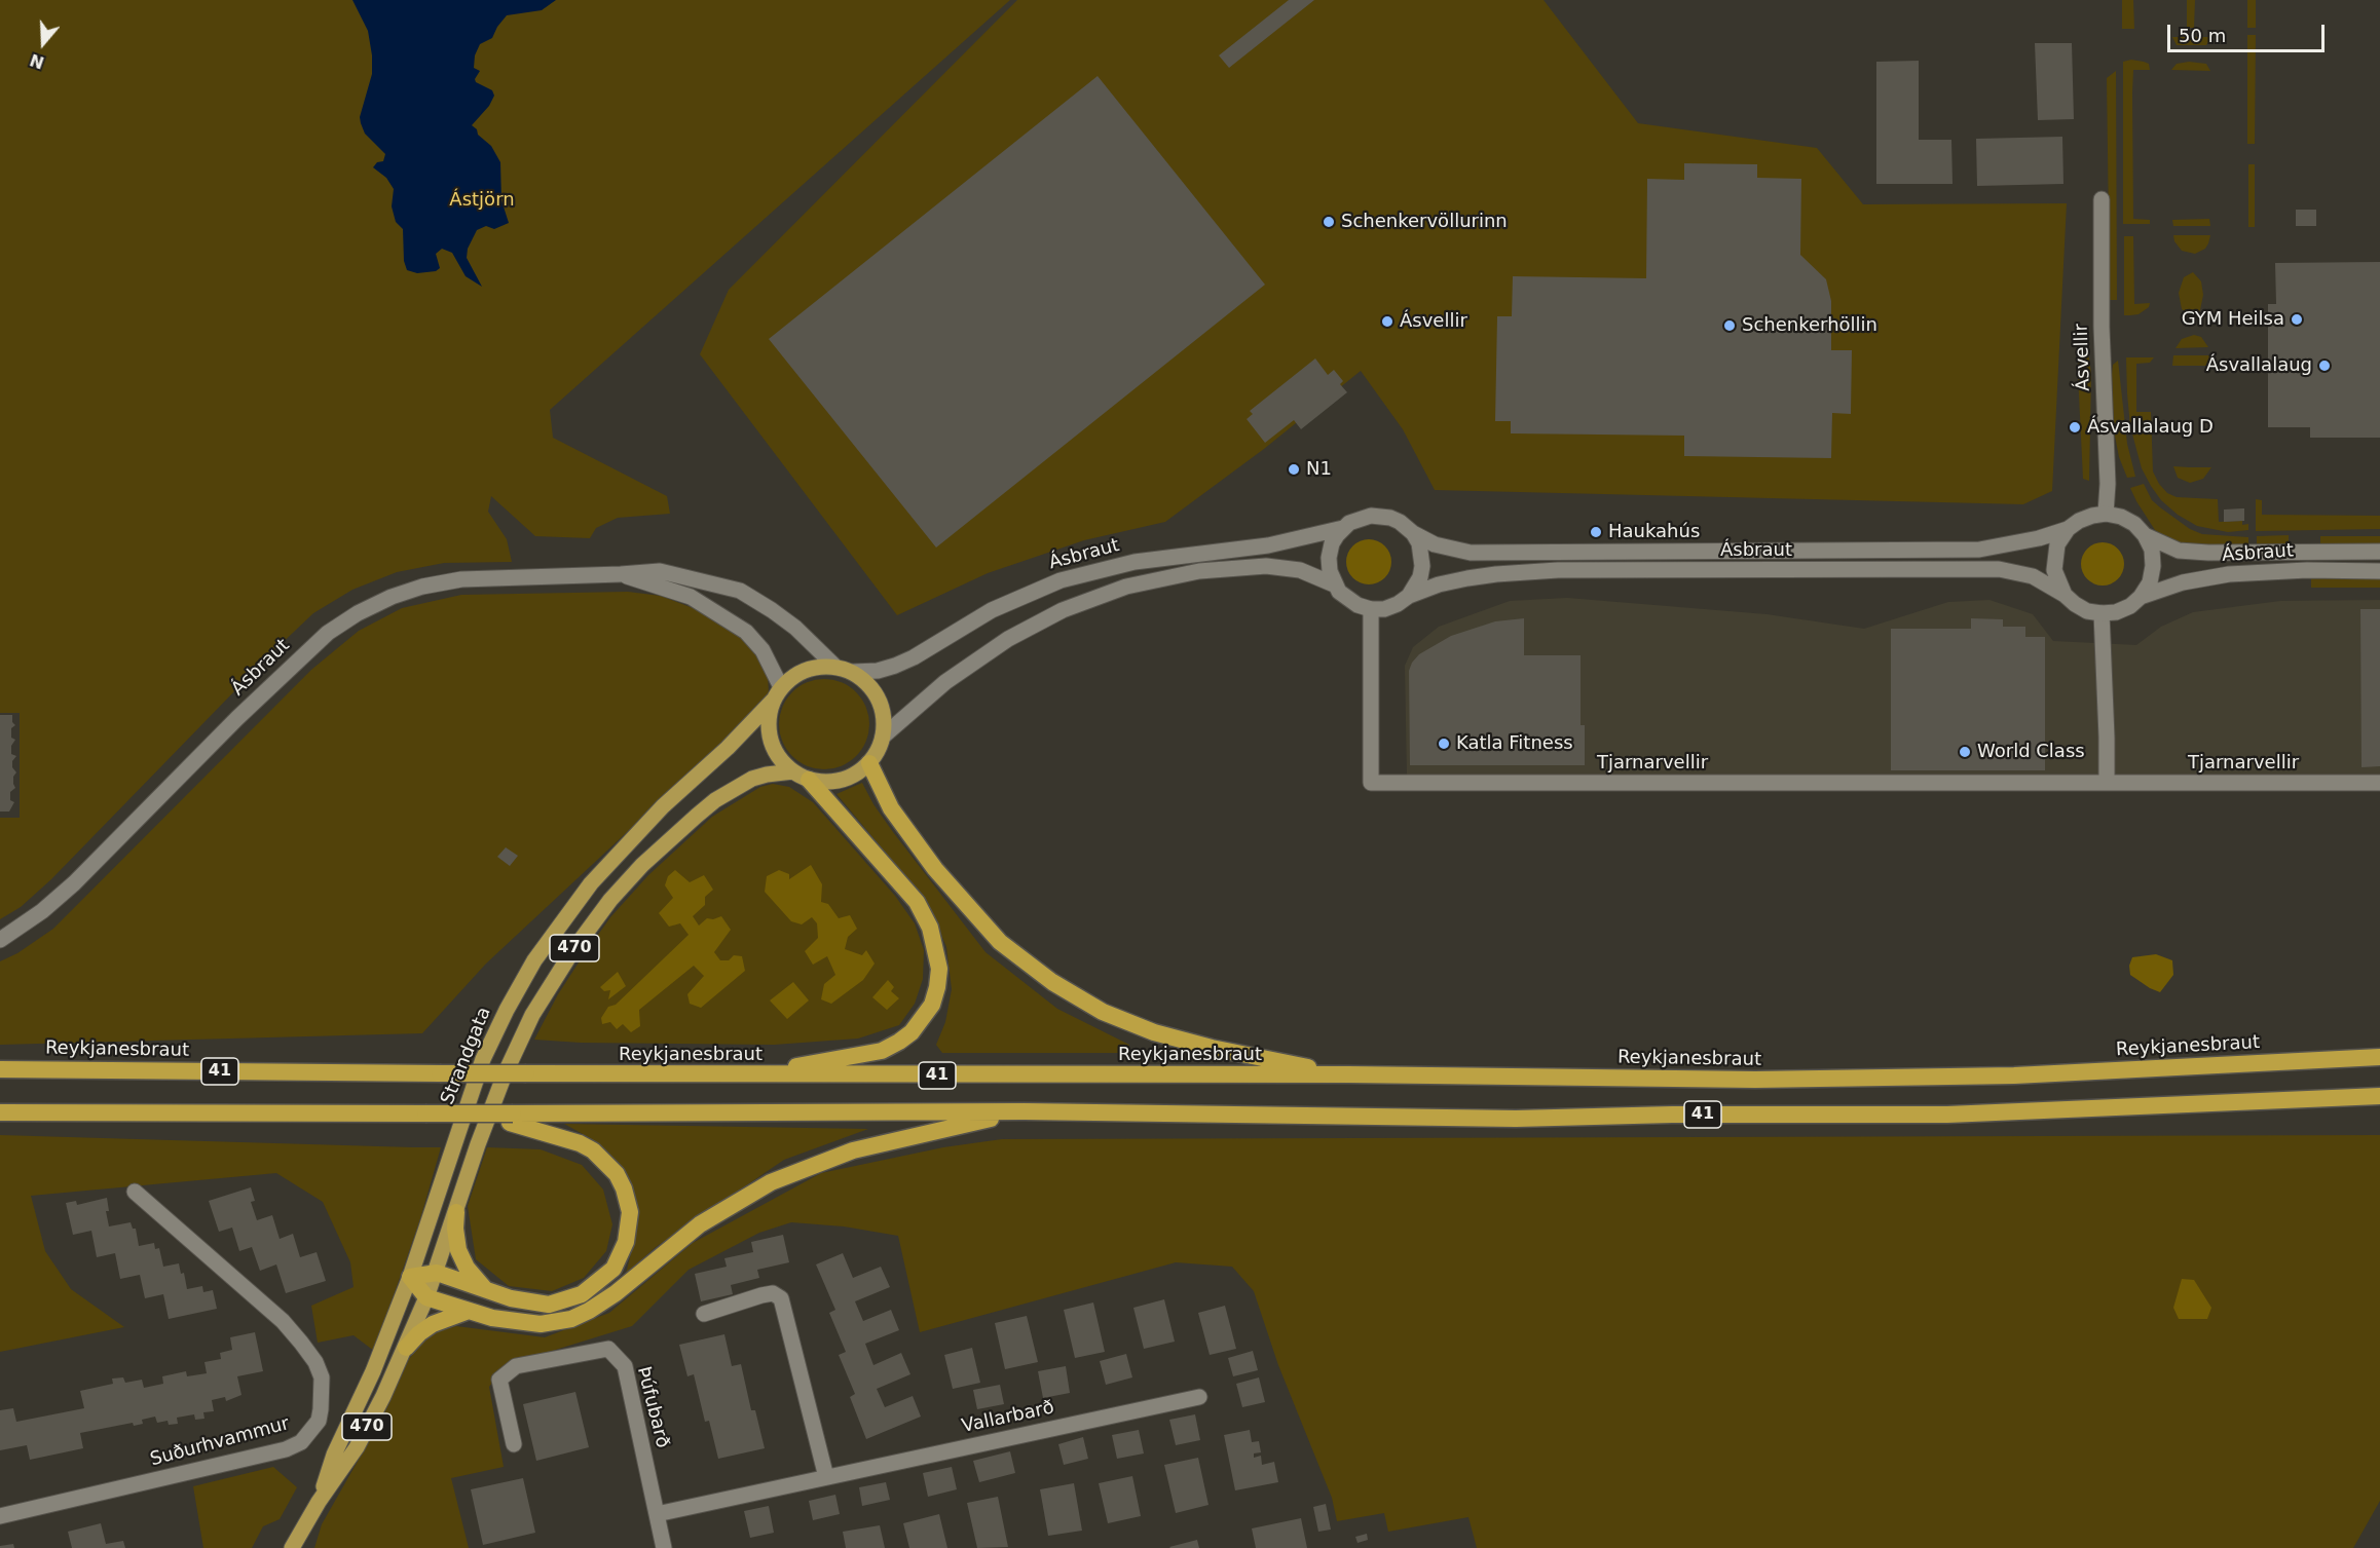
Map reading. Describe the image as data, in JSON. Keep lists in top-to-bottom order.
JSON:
{
  "streets": {
    "highway": ["Reykjanesbraut", "41"],
    "main road": ["470", "Strandgata"],
    "street": [
      "Ásvellir",
      "Ásbraut",
      "Tjarnarvellir",
      "Þúfubarð",
      "Vallarbarð",
      "Suðurhvammur"
    ]
  },
  "crossings": [
    ["Ásvellir", "Ásbraut"],
    ["Ásbraut", "Tjarnarvellir"],
    ["Ásbraut", "470"],
    ["Ásbraut", "Strandgata"],
    ["470", "Strandgata"],
    ["Þúfubarð", "Vallarbarð"]
  ],
  "parks": ["Ástjörn"],
  "places": [
    "Schenkervöllurinn",
    "GYM Heilsa",
    "Ásvellir",
    "Schenkerhöllin",
    "Ásvallalaug",
    "Ásvallalaug D",
    "N1",
    "Haukahús",
    "Katla Fitness",
    "World Class"
  ],
  "scale_bar": "50 m",
  "north": "bottom"
}
